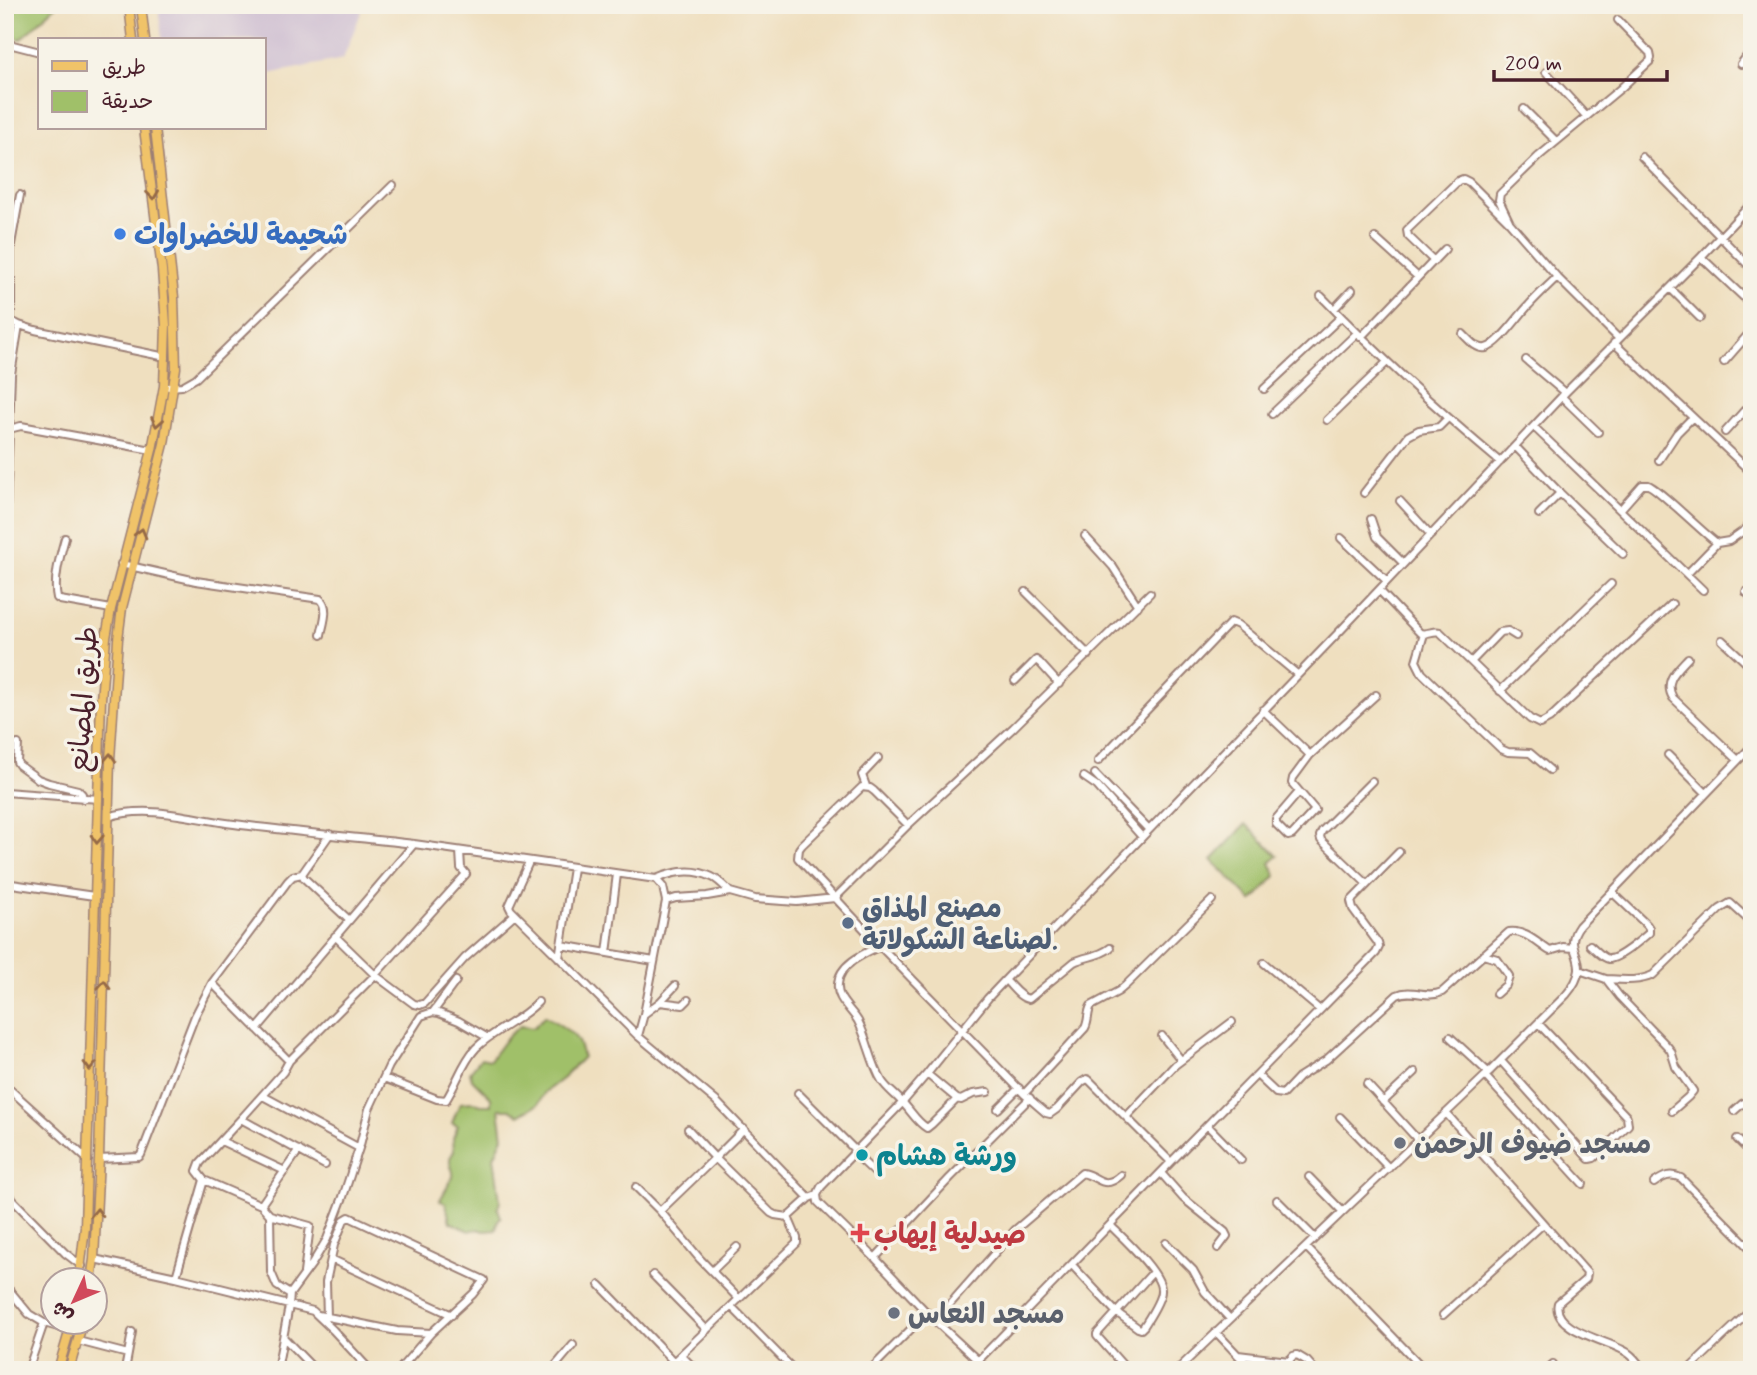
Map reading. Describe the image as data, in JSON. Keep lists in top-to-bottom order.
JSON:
{
  "streets": {
    "main road": ["طريق المصانع"]
  },
  "places": {
    "other": [
      "شحيمة للخضراوات",
      "مصنع المذاق لصناعة الشكولاتة.",
      "مسجد ضيوف الرحمن",
      "ورشة هشام",
      "مسجد النعاس"
    ],
    "health": ["صيدلية إيهاب"]
  },
  "legend": ["طريق", "حديقة"],
  "scale_bar": "200 m",
  "north": "bottom left"
}
